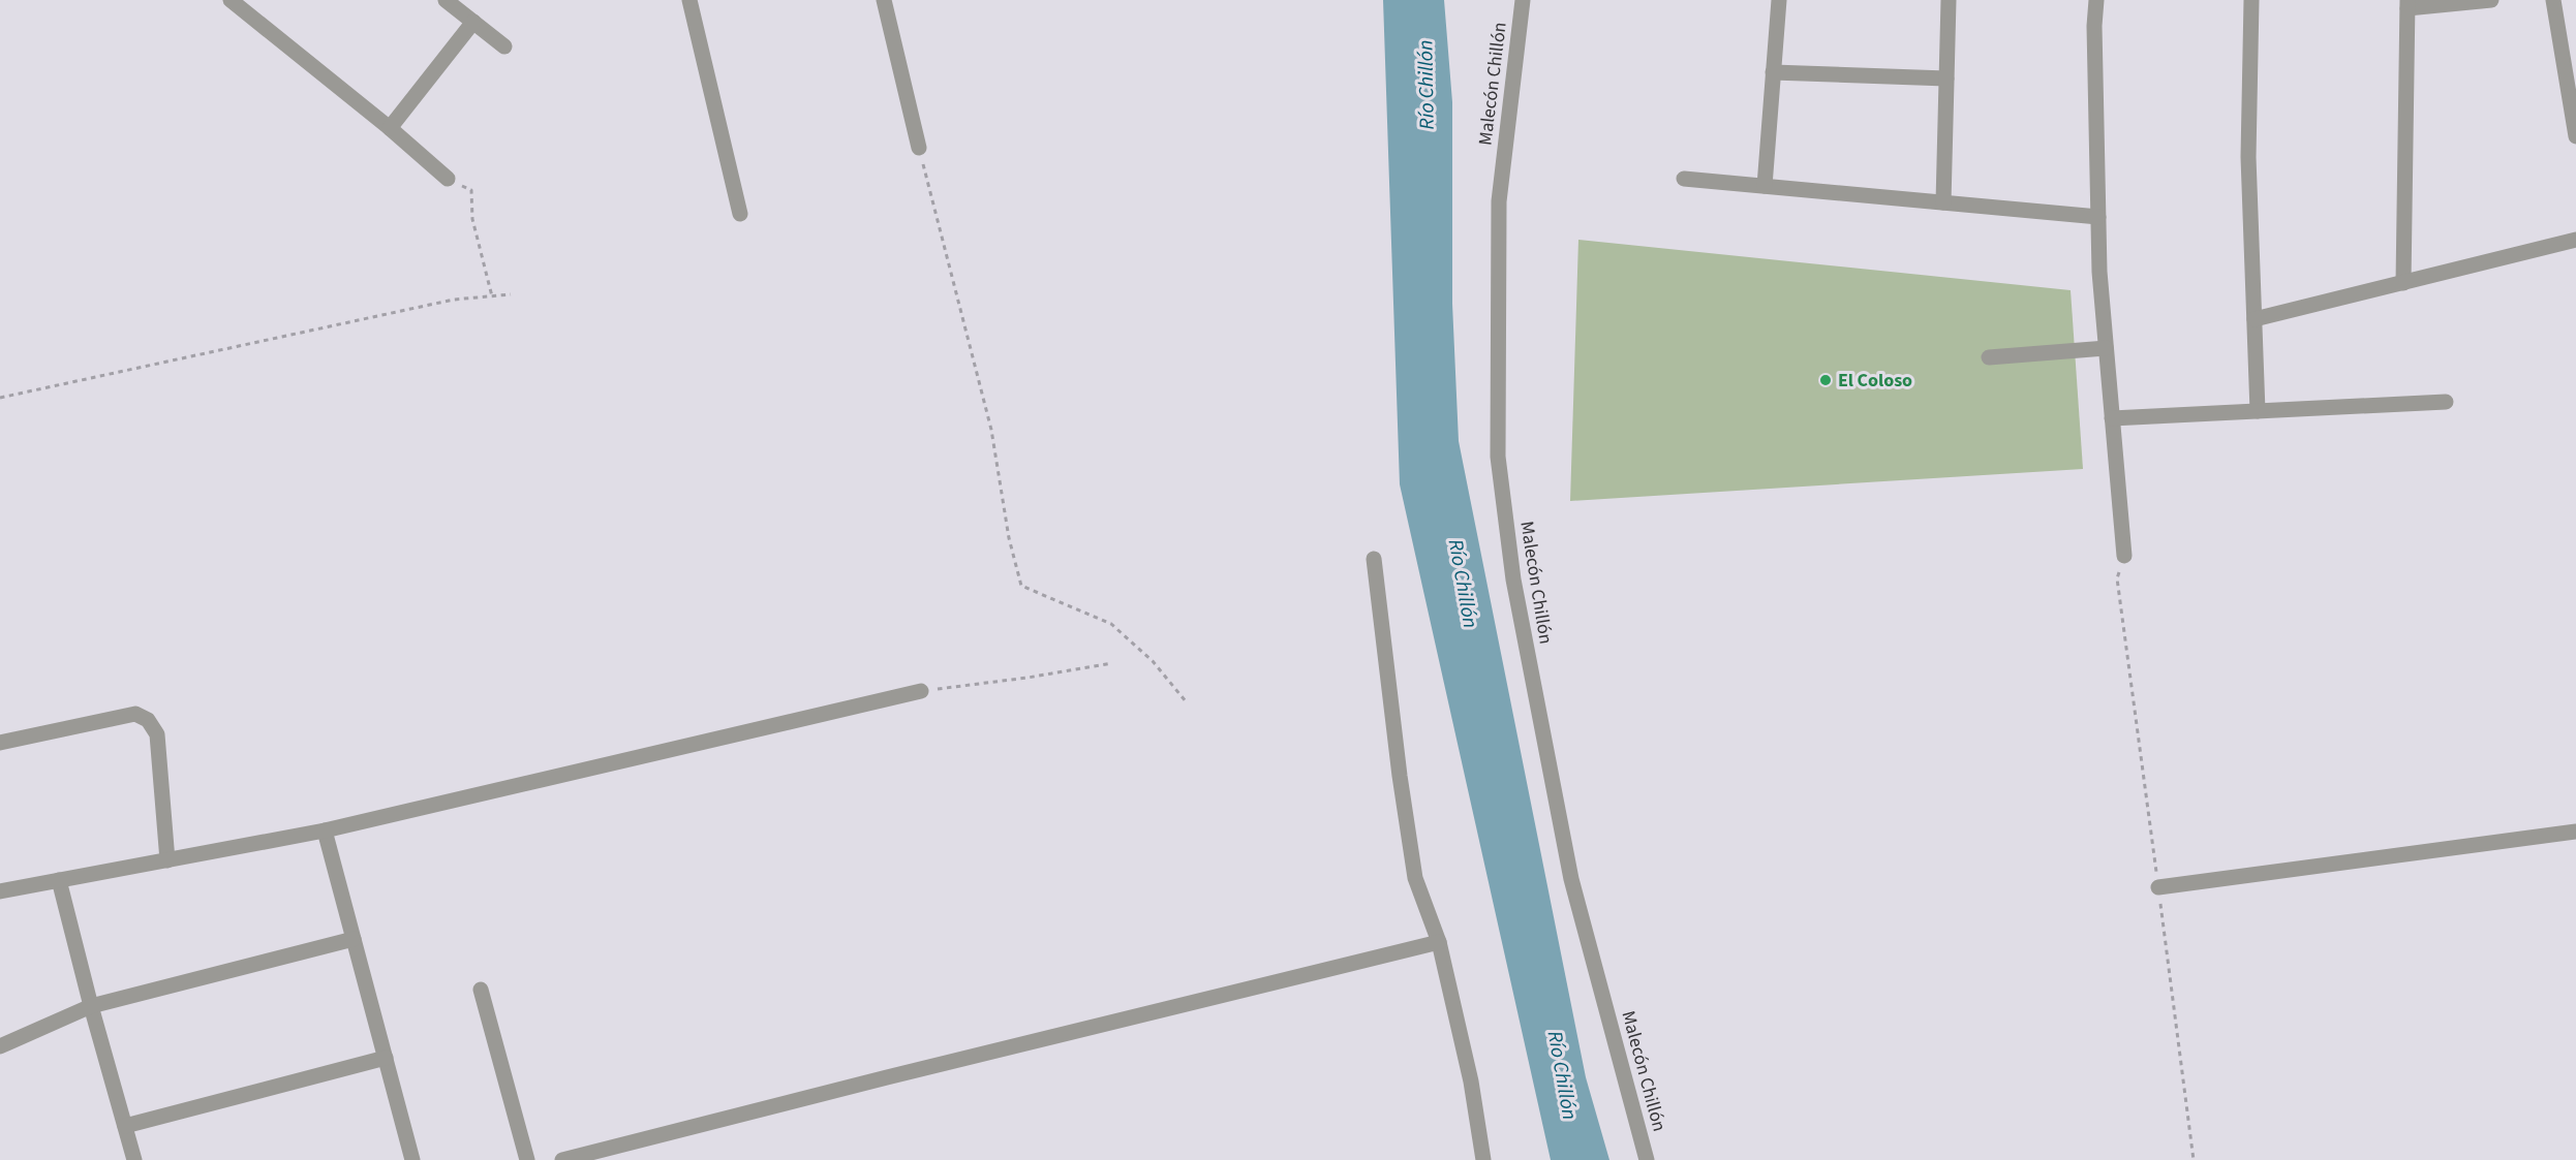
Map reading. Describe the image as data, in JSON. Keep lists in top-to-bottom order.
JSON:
{
  "streets": {
    "street": ["Malecón Chillón"]
  },
  "water": ["Río Chillón"],
  "places": ["El Coloso"]
}
